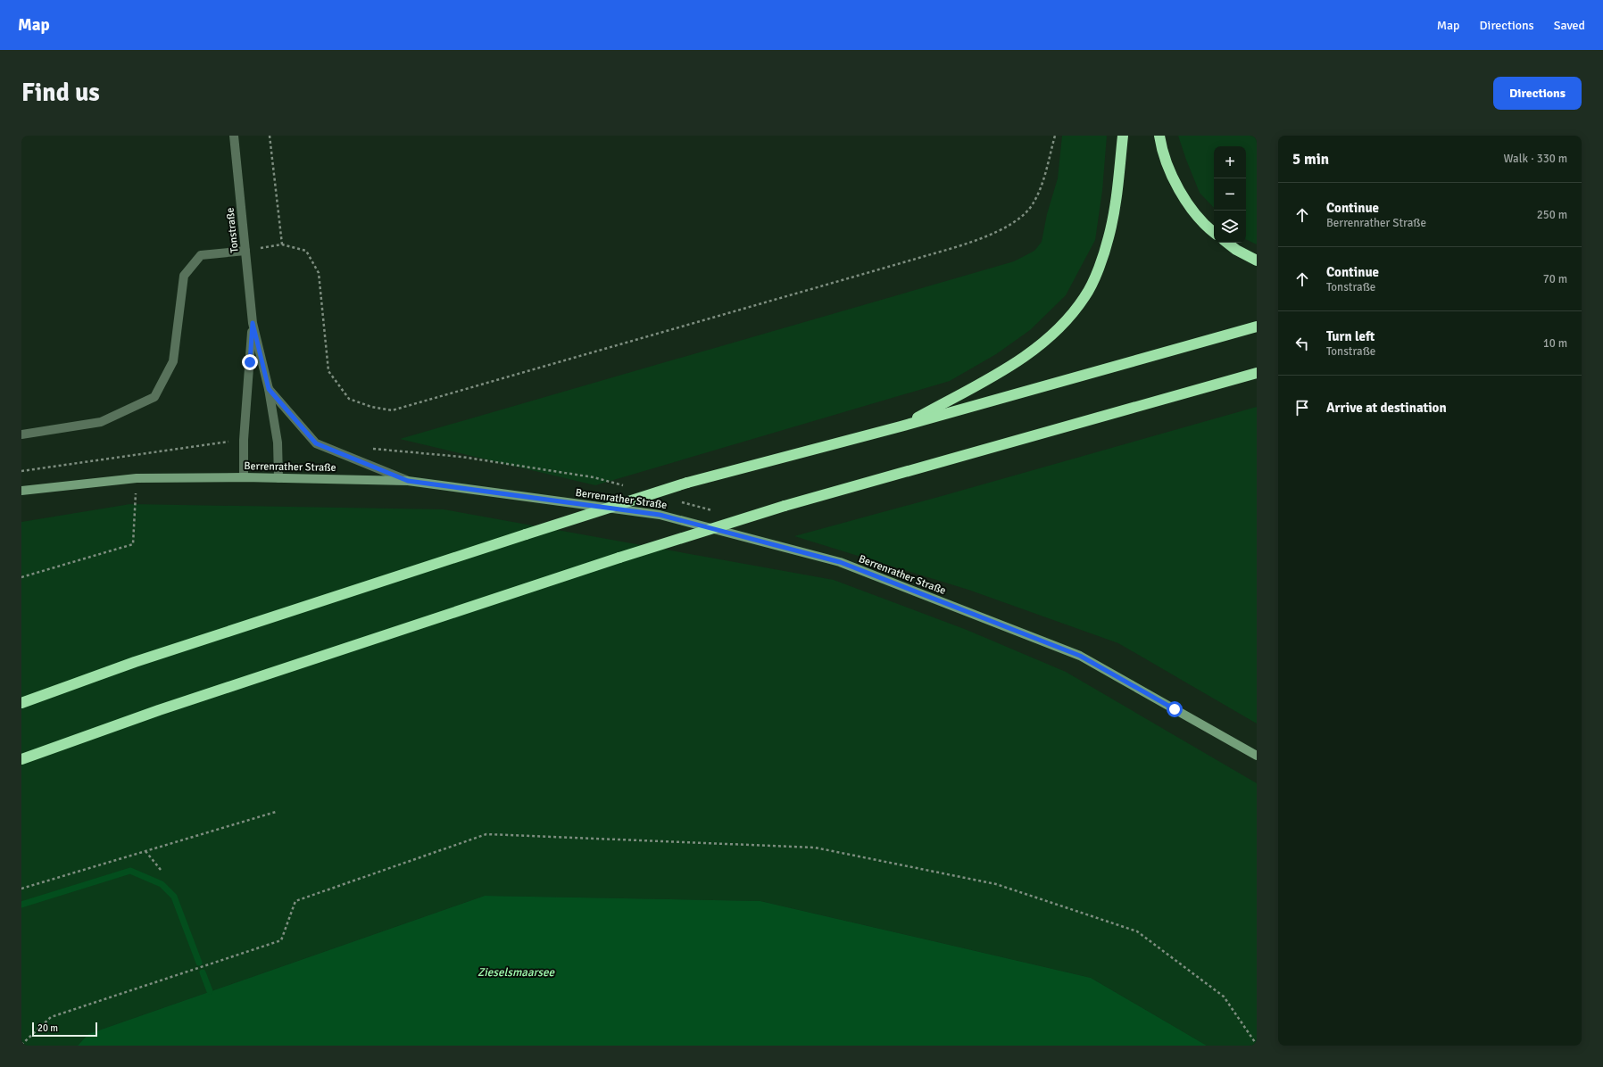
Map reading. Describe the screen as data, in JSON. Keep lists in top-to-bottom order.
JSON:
{
  "streets": {
    "main road": ["Berrenrather Straße"],
    "street": ["Tonstraße"]
  },
  "crossings": [
    ["Tonstraße", "Berrenrather Straße"]
  ],
  "water": ["Zieselsmaarsee"],
  "scale_bar": "20 m",
  "page": {
    "header": "Map",
    "nav": ["Map", "Directions", "Saved"],
    "buttons": "Directions",
    "title": "Find us",
    "heading": ["5 min", "Walk · 330 m"],
    "map_buttons": ["+", "−"],
    "list": [
      ["Continue", "Berrenrather Straße", "250 m"],
      ["Continue", "Tonstraße", "70 m"],
      ["Turn left", "Tonstraße", "10 m"],
      "Arrive at destination"
    ],
    "scale": "20 m"
  }
}
